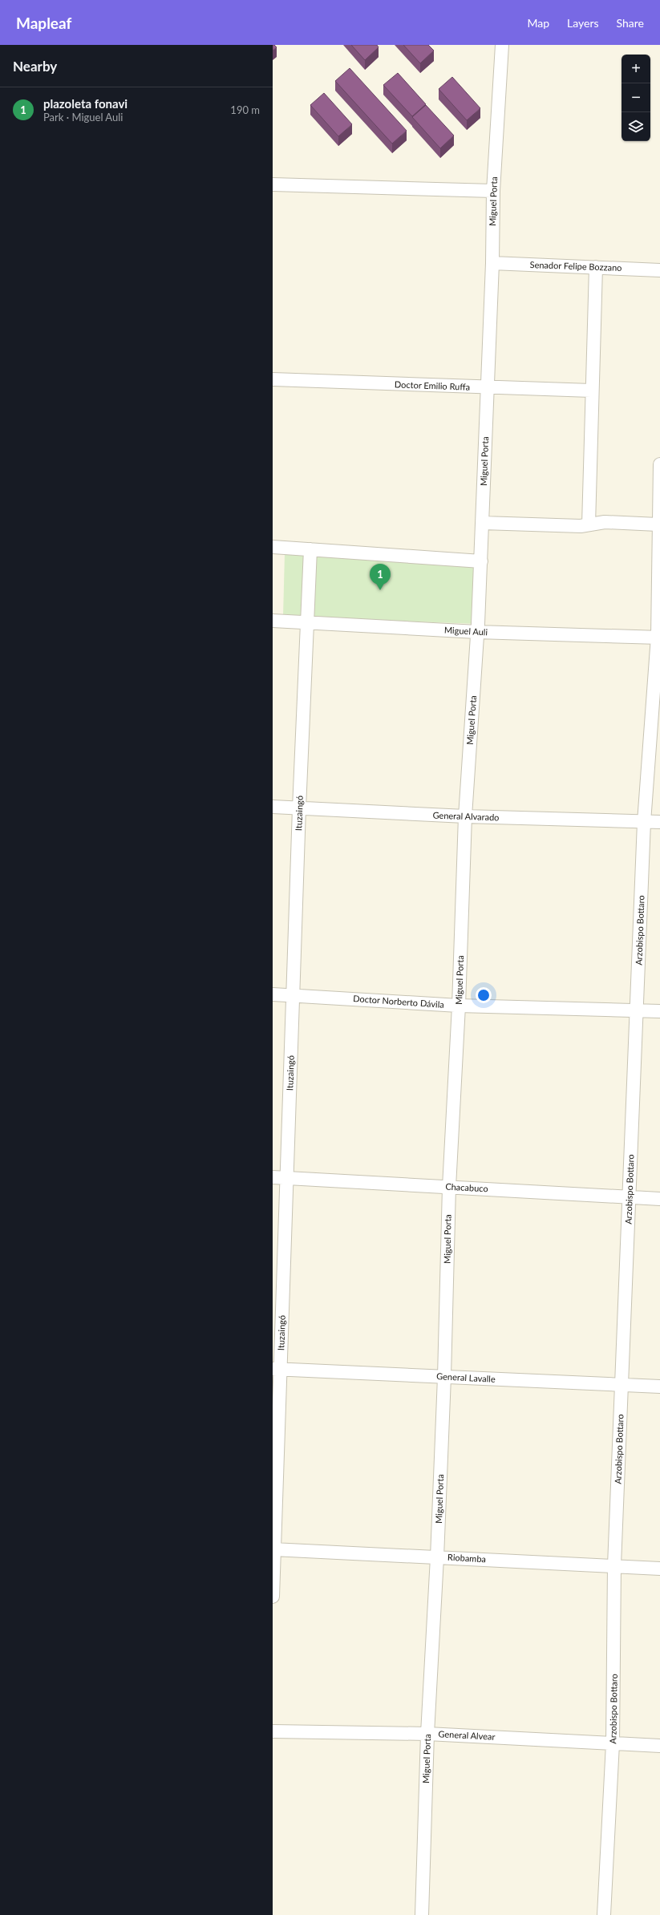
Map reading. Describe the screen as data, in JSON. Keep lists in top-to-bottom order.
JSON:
{
  "streets": {
    "street": [
      "Miguel Porta",
      "Senador Felipe Bozzano",
      "Doctor Emilio Ruffa",
      "Miguel Auli",
      "Ituzaingó",
      "General Alvarado",
      "Arzobispo Bottaro",
      "Doctor Norberto Dávila",
      "Chacabuco",
      "General Lavalle",
      "Riobamba",
      "General Alvear"
    ]
  },
  "crossings": [
    ["Miguel Porta", "Senador Felipe Bozzano"],
    ["Miguel Porta", "Doctor Emilio Ruffa"],
    ["Miguel Porta", "Miguel Auli"],
    ["Miguel Porta", "General Alvarado"],
    ["Miguel Porta", "Doctor Norberto Dávila"],
    ["Miguel Porta", "Chacabuco"],
    ["Miguel Porta", "General Lavalle"],
    ["Miguel Porta", "Riobamba"],
    ["Miguel Porta", "General Alvear"],
    ["Miguel Auli", "Ituzaingó"],
    ["Miguel Auli", "Arzobispo Bottaro"],
    ["Ituzaingó", "General Alvarado"],
    ["Ituzaingó", "Doctor Norberto Dávila"],
    ["Ituzaingó", "Chacabuco"],
    ["Ituzaingó", "General Lavalle"],
    ["Ituzaingó", "Riobamba"],
    ["General Alvarado", "Arzobispo Bottaro"],
    ["Arzobispo Bottaro", "Doctor Norberto Dávila"],
    ["Arzobispo Bottaro", "Chacabuco"],
    ["Arzobispo Bottaro", "General Lavalle"],
    ["Arzobispo Bottaro", "Riobamba"],
    ["Arzobispo Bottaro", "General Alvear"]
  ],
  "page": {
    "header": "Mapleaf",
    "nav": ["Map", "Layers", "Share"],
    "heading": "Nearby",
    "map_buttons": ["+", "−"],
    "list": [
      {
        "mark": "1",
        "name": "plazoleta fonavi",
        "note": "Park · Miguel Auli",
        "value": "190 m"
      }
    ],
    "pins": "1"
  }
}
